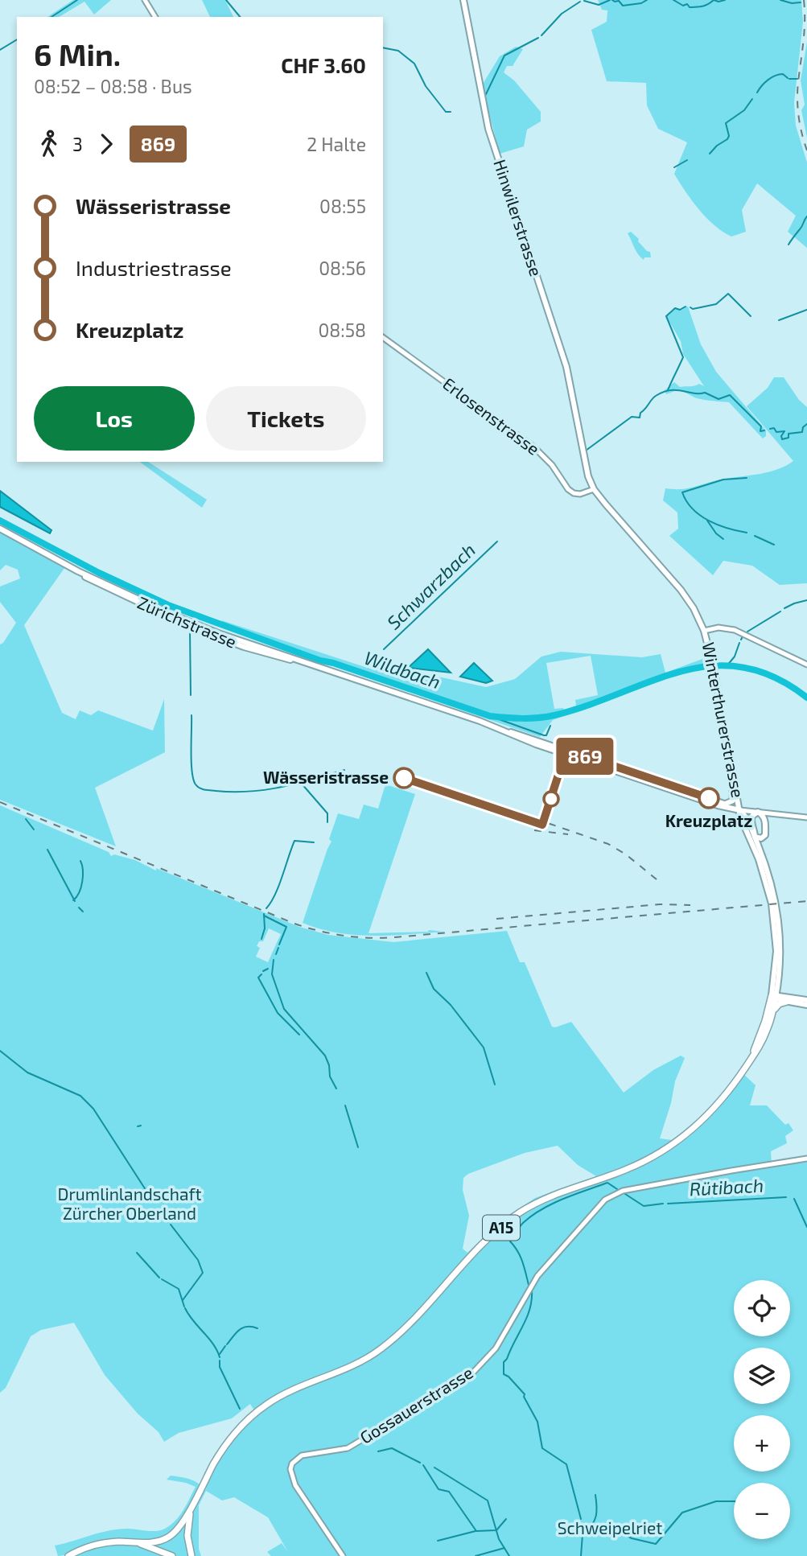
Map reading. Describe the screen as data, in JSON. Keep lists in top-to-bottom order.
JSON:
{
  "streets": {
    "highway": ["A15"],
    "main road": ["Hinwilerstrasse", "Zürichstrasse", "Winterthurerstrasse"],
    "street": ["Erlosenstrasse", "Gossauerstrasse"]
  },
  "crossings": [
    ["Hinwilerstrasse", "Winterthurerstrasse"],
    ["Erlosenstrasse", "Winterthurerstrasse"],
    ["Zürichstrasse", "Winterthurerstrasse"],
    ["Winterthurerstrasse", "A15"]
  ],
  "water": ["Schwarzbach", "Wildbach", "Rütibach"],
  "parks": ["Drumlinlandschaft Zürcher Oberland", "Schweipelriet"],
  "places": ["Wässeristrasse", "Kreuzplatz"],
  "lines": ["bus line 869"],
  "page": {
    "on_map": "869",
    "heading": ["6 Min.", "08:52 – 08:58 · Bus", "CHF 3.60"],
    "legs": ["3", "869", "2 Halte"],
    "list": [
      {
        "name": "Wässeristrasse",
        "value": "08:55"
      },
      {
        "name": "Industriestrasse",
        "value": "08:56"
      },
      {
        "name": "Kreuzplatz",
        "value": "08:58"
      }
    ],
    "buttons": ["Los", "Tickets"],
    "map_buttons": ["+", "−"]
  }
}
